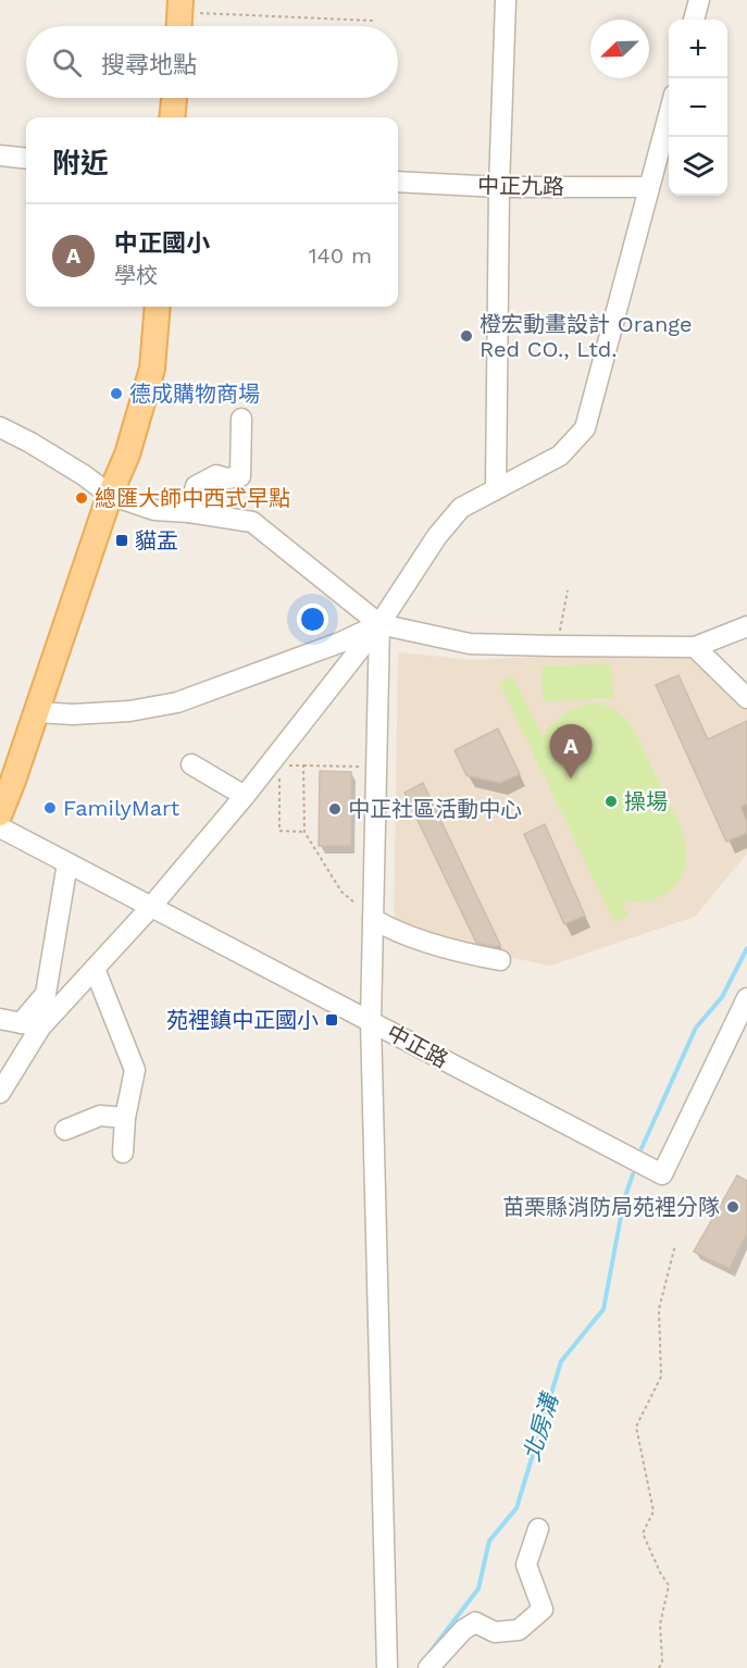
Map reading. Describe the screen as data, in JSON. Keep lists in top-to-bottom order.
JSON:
{
  "streets": {
    "street": ["中正九路", "中正路"]
  },
  "water": ["北房溝"],
  "places": {
    "other": [
      "橙宏動畫設計 Orange Red CO., Ltd.",
      "德成購物商場",
      "總匯大師中西式早點",
      "操場",
      "FamilyMart",
      "中正社區活動中心",
      "苗栗縣消防局苑裡分隊"
    ],
    "transit": ["貓盂", "苑裡鎮中正國小"]
  },
  "north": "bottom left",
  "page": {
    "map_buttons": ["+", "−"],
    "search": "搜尋地點",
    "heading": "附近",
    "list": [
      {
        "mark": "A",
        "name": "中正國小",
        "note": "學校",
        "value": "140 m"
      }
    ],
    "pins": "A"
  }
}
